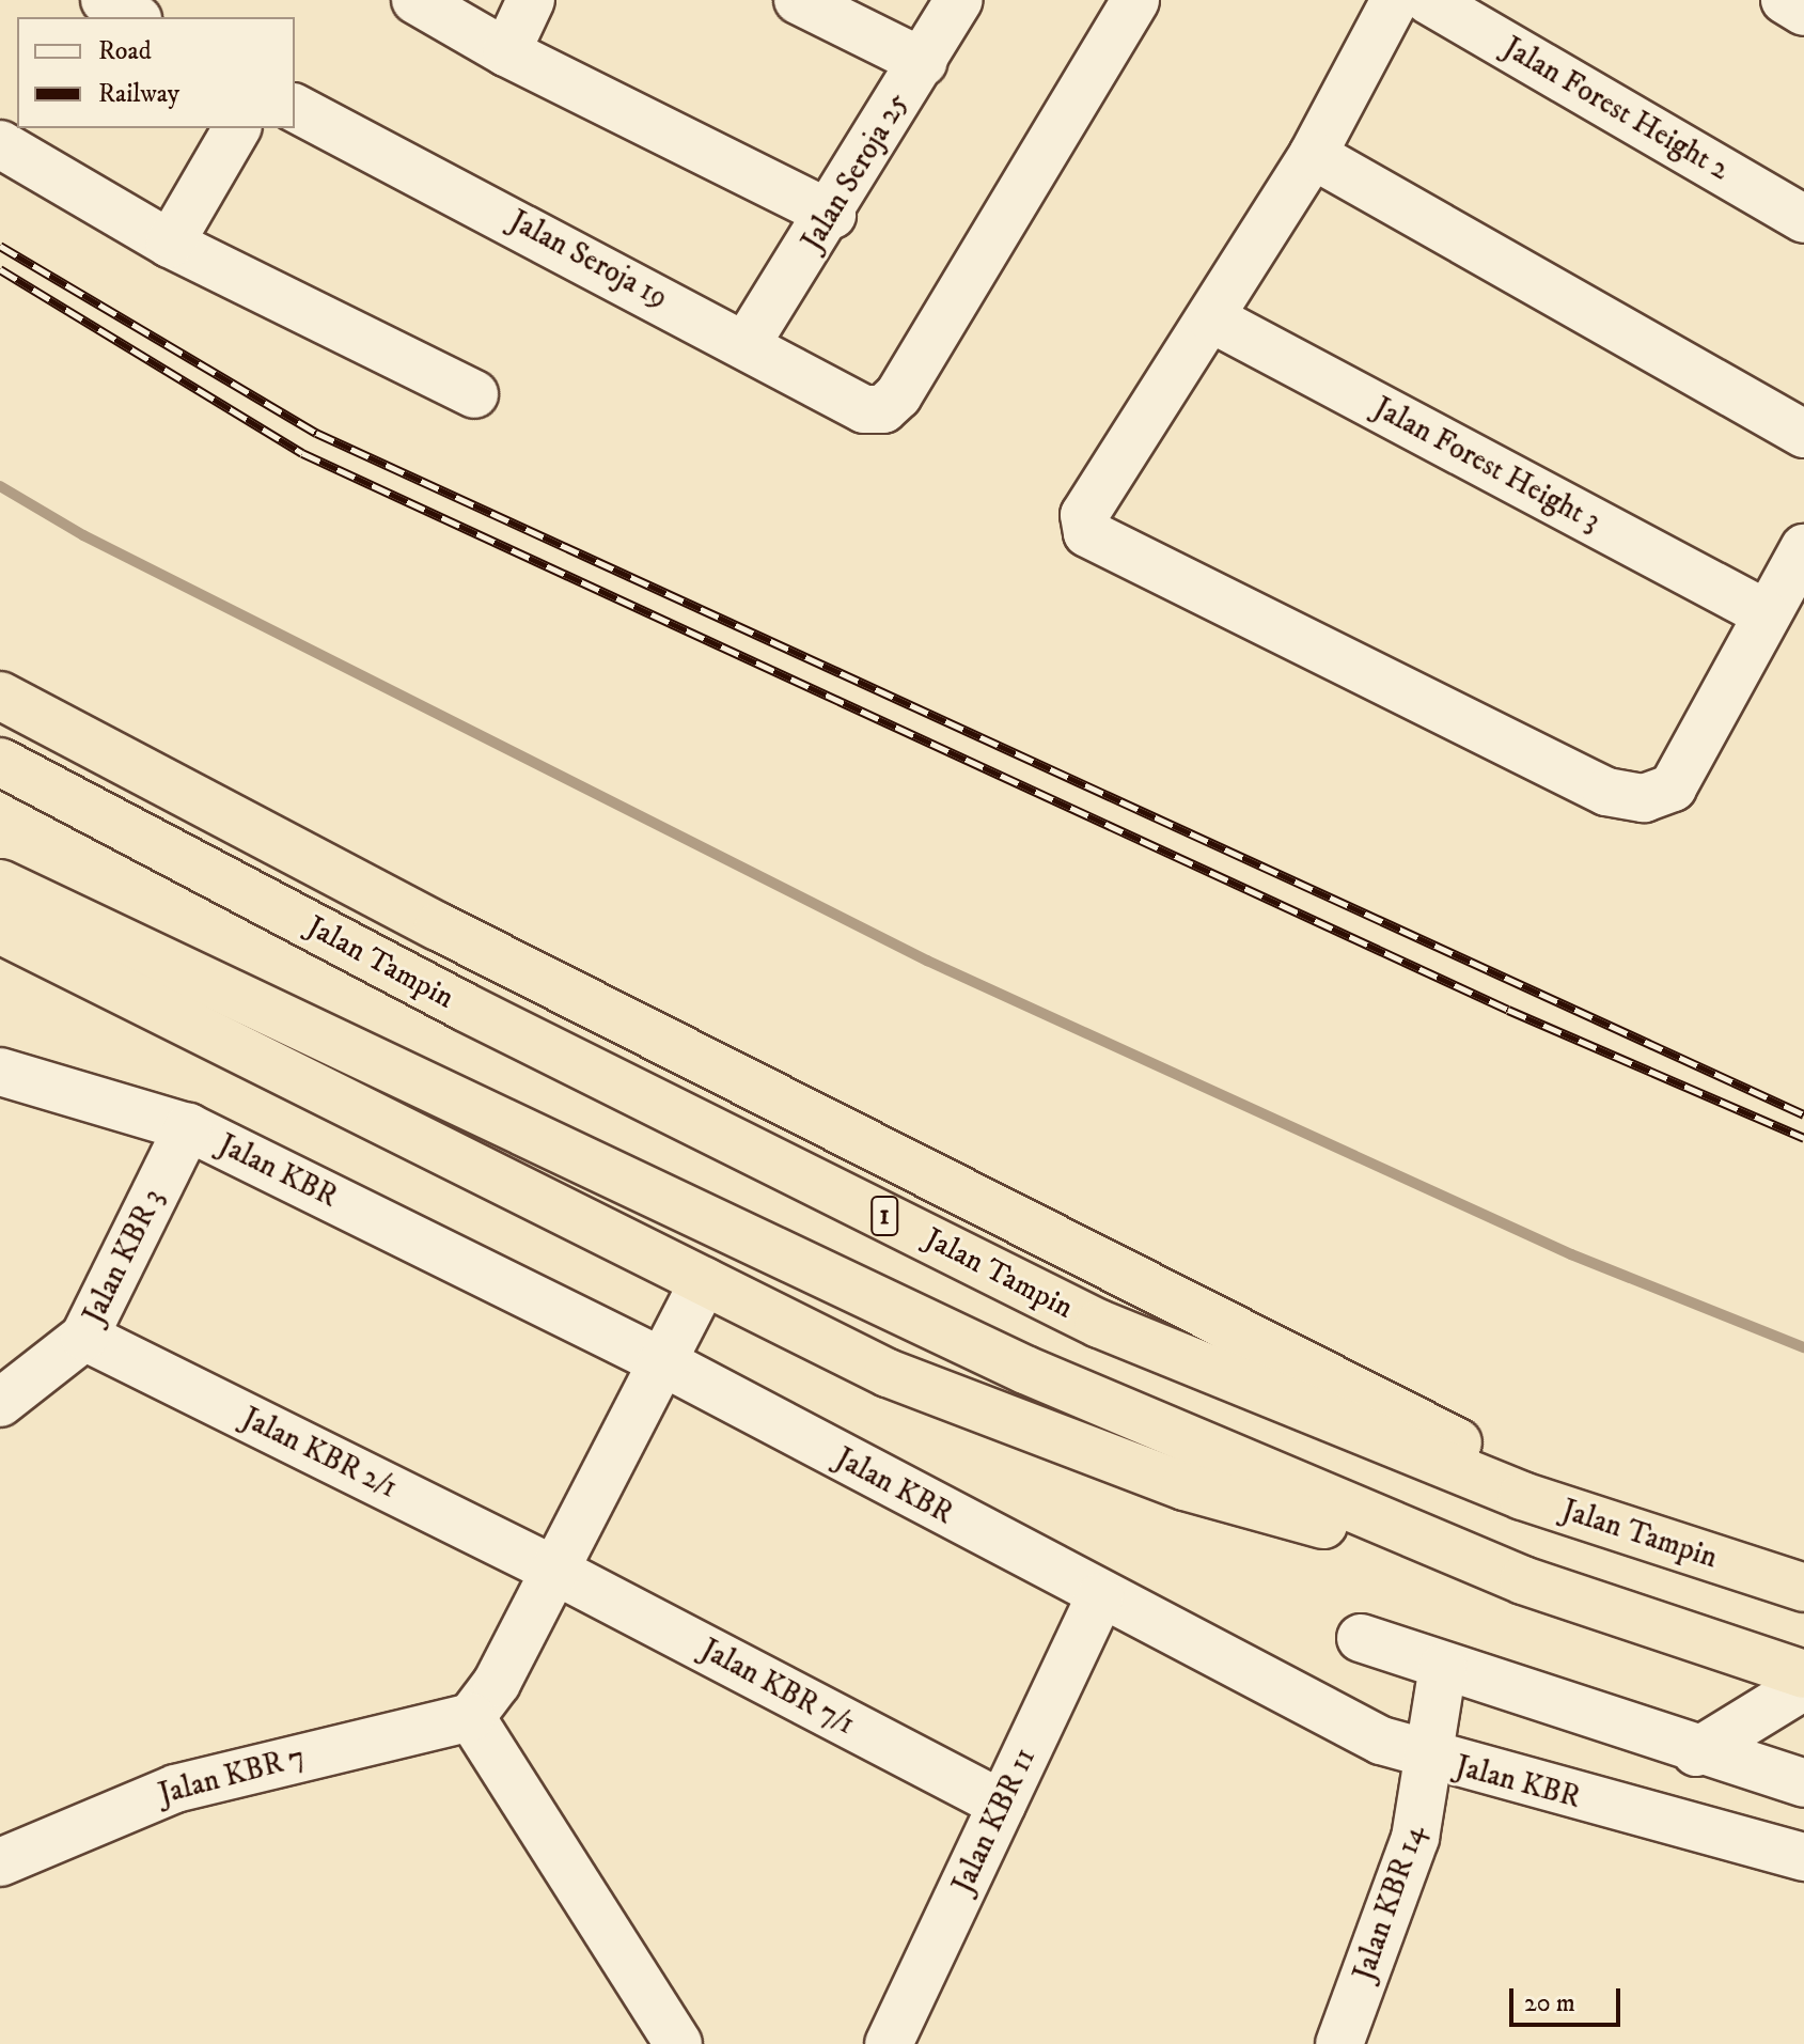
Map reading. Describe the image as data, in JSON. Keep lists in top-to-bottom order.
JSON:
{
  "streets": {
    "highway": ["Jalan Tampin", "1"],
    "street": [
      "Jalan Forest Height 2",
      "Jalan Seroja 25",
      "Jalan Seroja 19",
      "Jalan Forest Height 3",
      "Jalan KBR",
      "Jalan KBR 3",
      "Jalan KBR 2/1",
      "Jalan KBR 7/1",
      "Jalan KBR 7",
      "Jalan KBR 11",
      "Jalan KBR 14"
    ]
  },
  "crossings": [
    ["Jalan Seroja 25", "Jalan Seroja 19"],
    ["Jalan KBR", "Jalan KBR 3"],
    ["Jalan KBR", "Jalan KBR 11"],
    ["Jalan KBR", "Jalan KBR 14"],
    ["Jalan KBR 3", "Jalan KBR 2/1"],
    ["Jalan KBR 2/1", "Jalan KBR 7/1"],
    ["Jalan KBR 7/1", "Jalan KBR 11"]
  ],
  "legend": ["Road", "Railway"],
  "scale_bar": "20 m"
}
